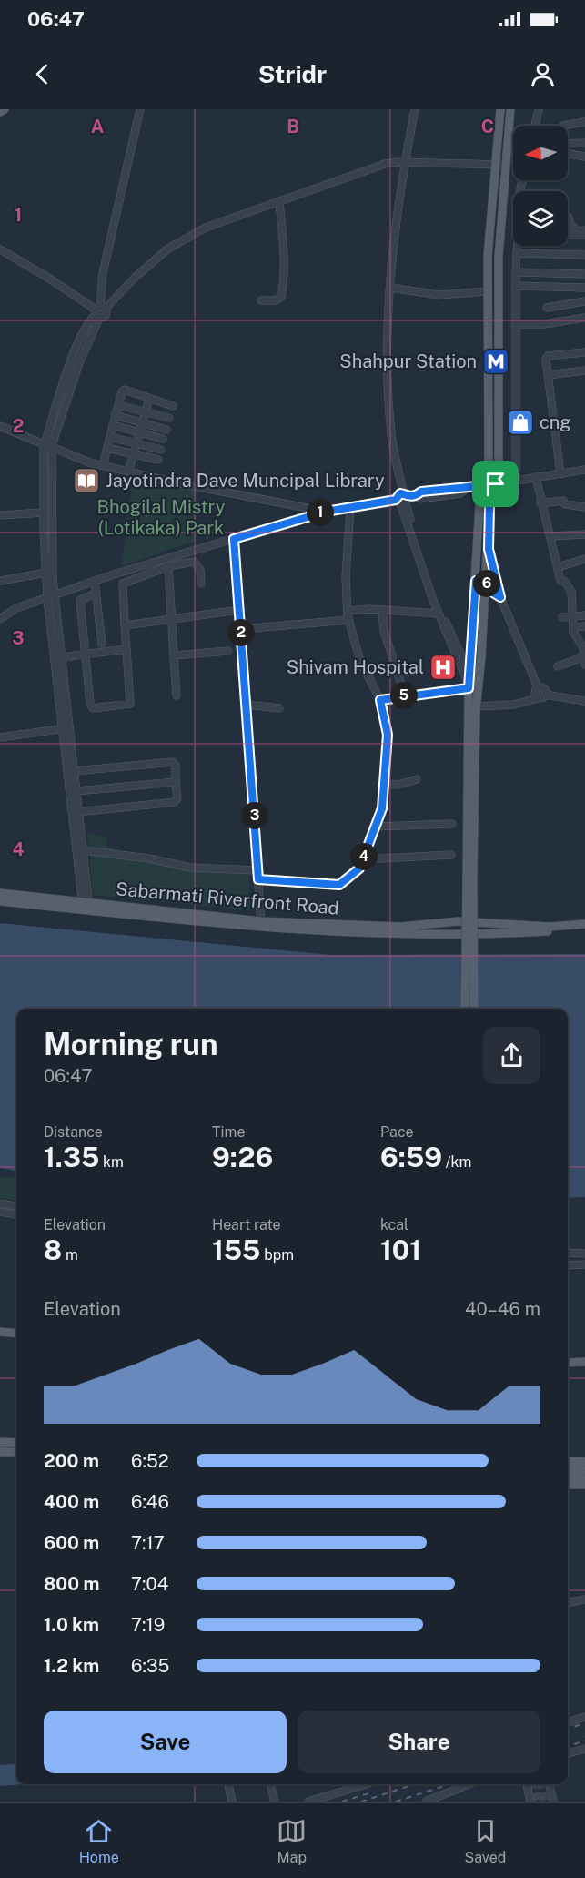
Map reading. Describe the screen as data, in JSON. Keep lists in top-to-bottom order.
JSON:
{
  "streets": {
    "main road": ["Sabarmati Riverfront Road"]
  },
  "parks": ["Bhogilal Mistry (Lotikaka) Park"],
  "places": {
    "metro station": ["Shahpur Station"],
    "shop": ["cng"],
    "library": ["Jayotindra Dave Muncipal Library"],
    "hospital": ["Shivam Hospital"]
  },
  "north": "left",
  "page": {
    "status": "06:47",
    "header": "Stridr",
    "pins": [
      "1",
      "6",
      "2",
      "5",
      "3",
      "4"
    ],
    "heading": ["Morning run", "06:47"],
    "stats": [
      ["Distance", "1.35 km"],
      ["Time", "9:26"],
      ["Pace", "6:59 /km"],
      ["Elevation", "8 m"],
      ["Heart rate", "155 bpm"],
      ["kcal", "101"]
    ],
    "chart": ["Elevation", "40–46 m"],
    "list": [
      {
        "name": "200 m",
        "note": "6:52"
      },
      {
        "name": "400 m",
        "note": "6:46"
      },
      {
        "name": "600 m",
        "note": "7:17"
      },
      {
        "name": "800 m",
        "note": "7:04"
      },
      {
        "name": "1.0 km",
        "note": "7:19"
      },
      {
        "name": "1.2 km",
        "note": "6:35"
      }
    ],
    "buttons": ["Save", "Share"],
    "tabs": ["Home", "Map", "Saved"]
  },
  "grid": {
    "columns": ["A", "B", "C"],
    "rows": [
      "1",
      "2",
      "3",
      "4"
    ]
  }
}
